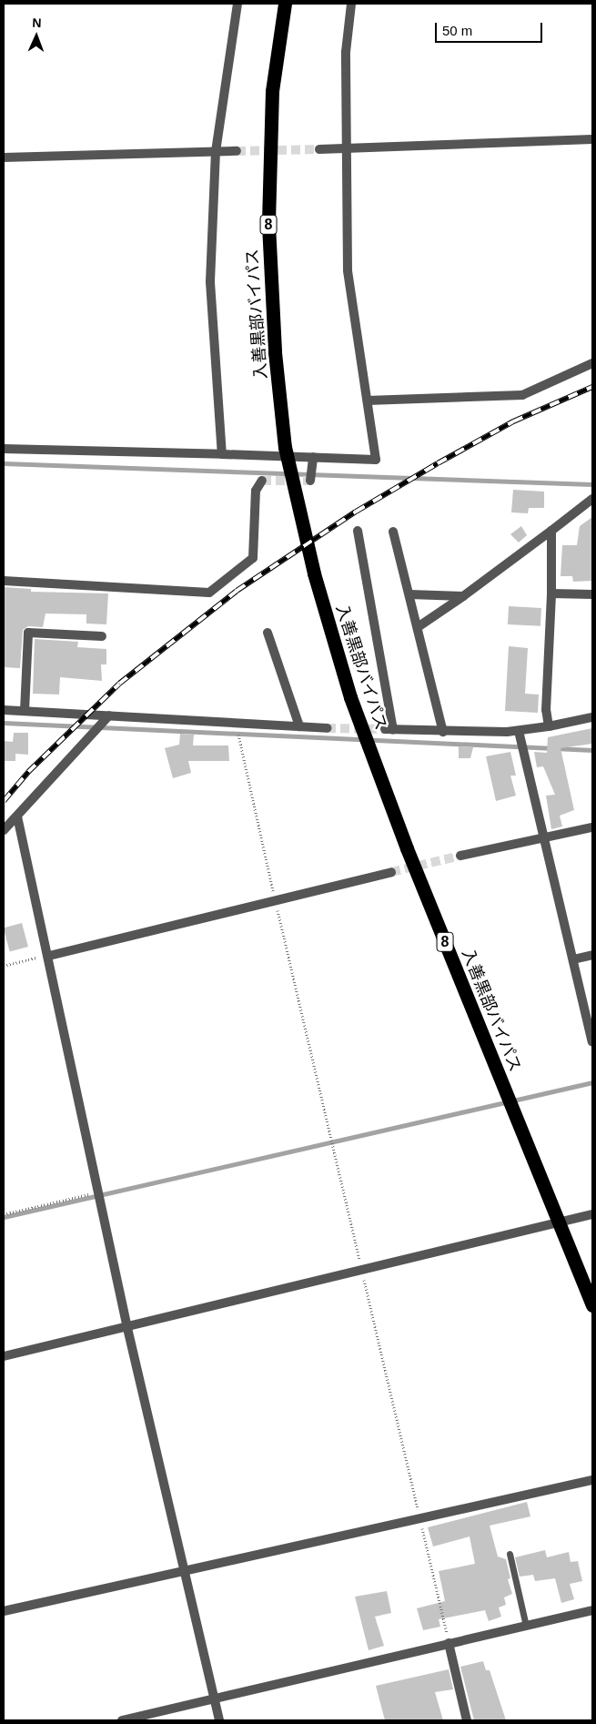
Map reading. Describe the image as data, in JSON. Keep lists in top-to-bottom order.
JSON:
{
  "streets": {
    "highway": ["8", "入善黒部バイパス"]
  },
  "scale_bar": "50 m",
  "north": "top"
}
